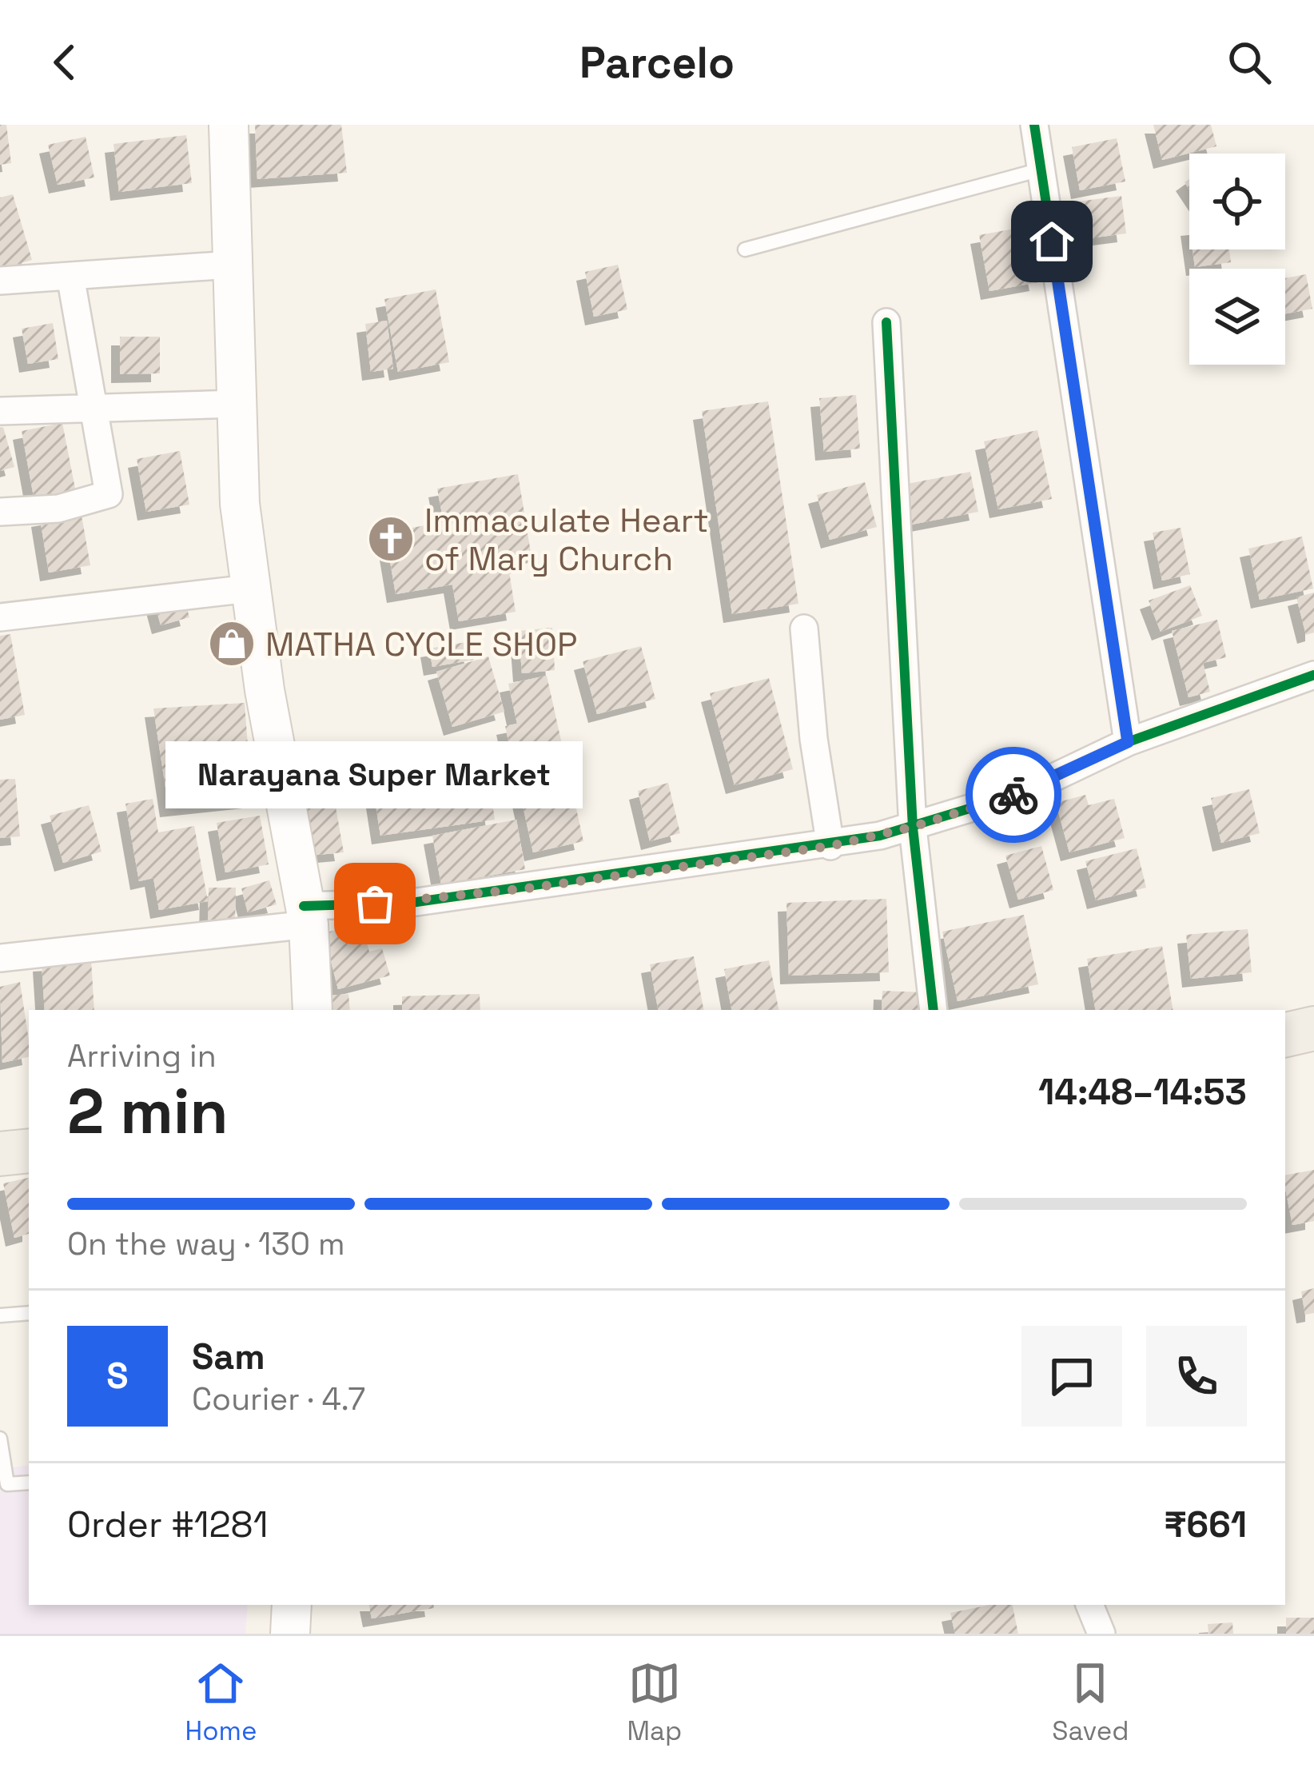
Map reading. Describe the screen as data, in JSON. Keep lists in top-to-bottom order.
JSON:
{
  "places": {
    "church": ["Immaculate Heart of Mary Church"],
    "shop": ["MATHA CYCLE SHOP"],
    "other": ["Narayana Super Market"]
  },
  "page": {
    "header": "Parcelo",
    "bubble": "Narayana Super Market",
    "heading": ["2 min", "Arriving in", "14:48–14:53"],
    "panel": [
      "Sam",
      "Courier · 4.7",
      "Order #1281",
      "₹661"
    ],
    "bar": "On the way · 130 m",
    "round": "S",
    "tabs": ["Home", "Map", "Saved"]
  }
}
